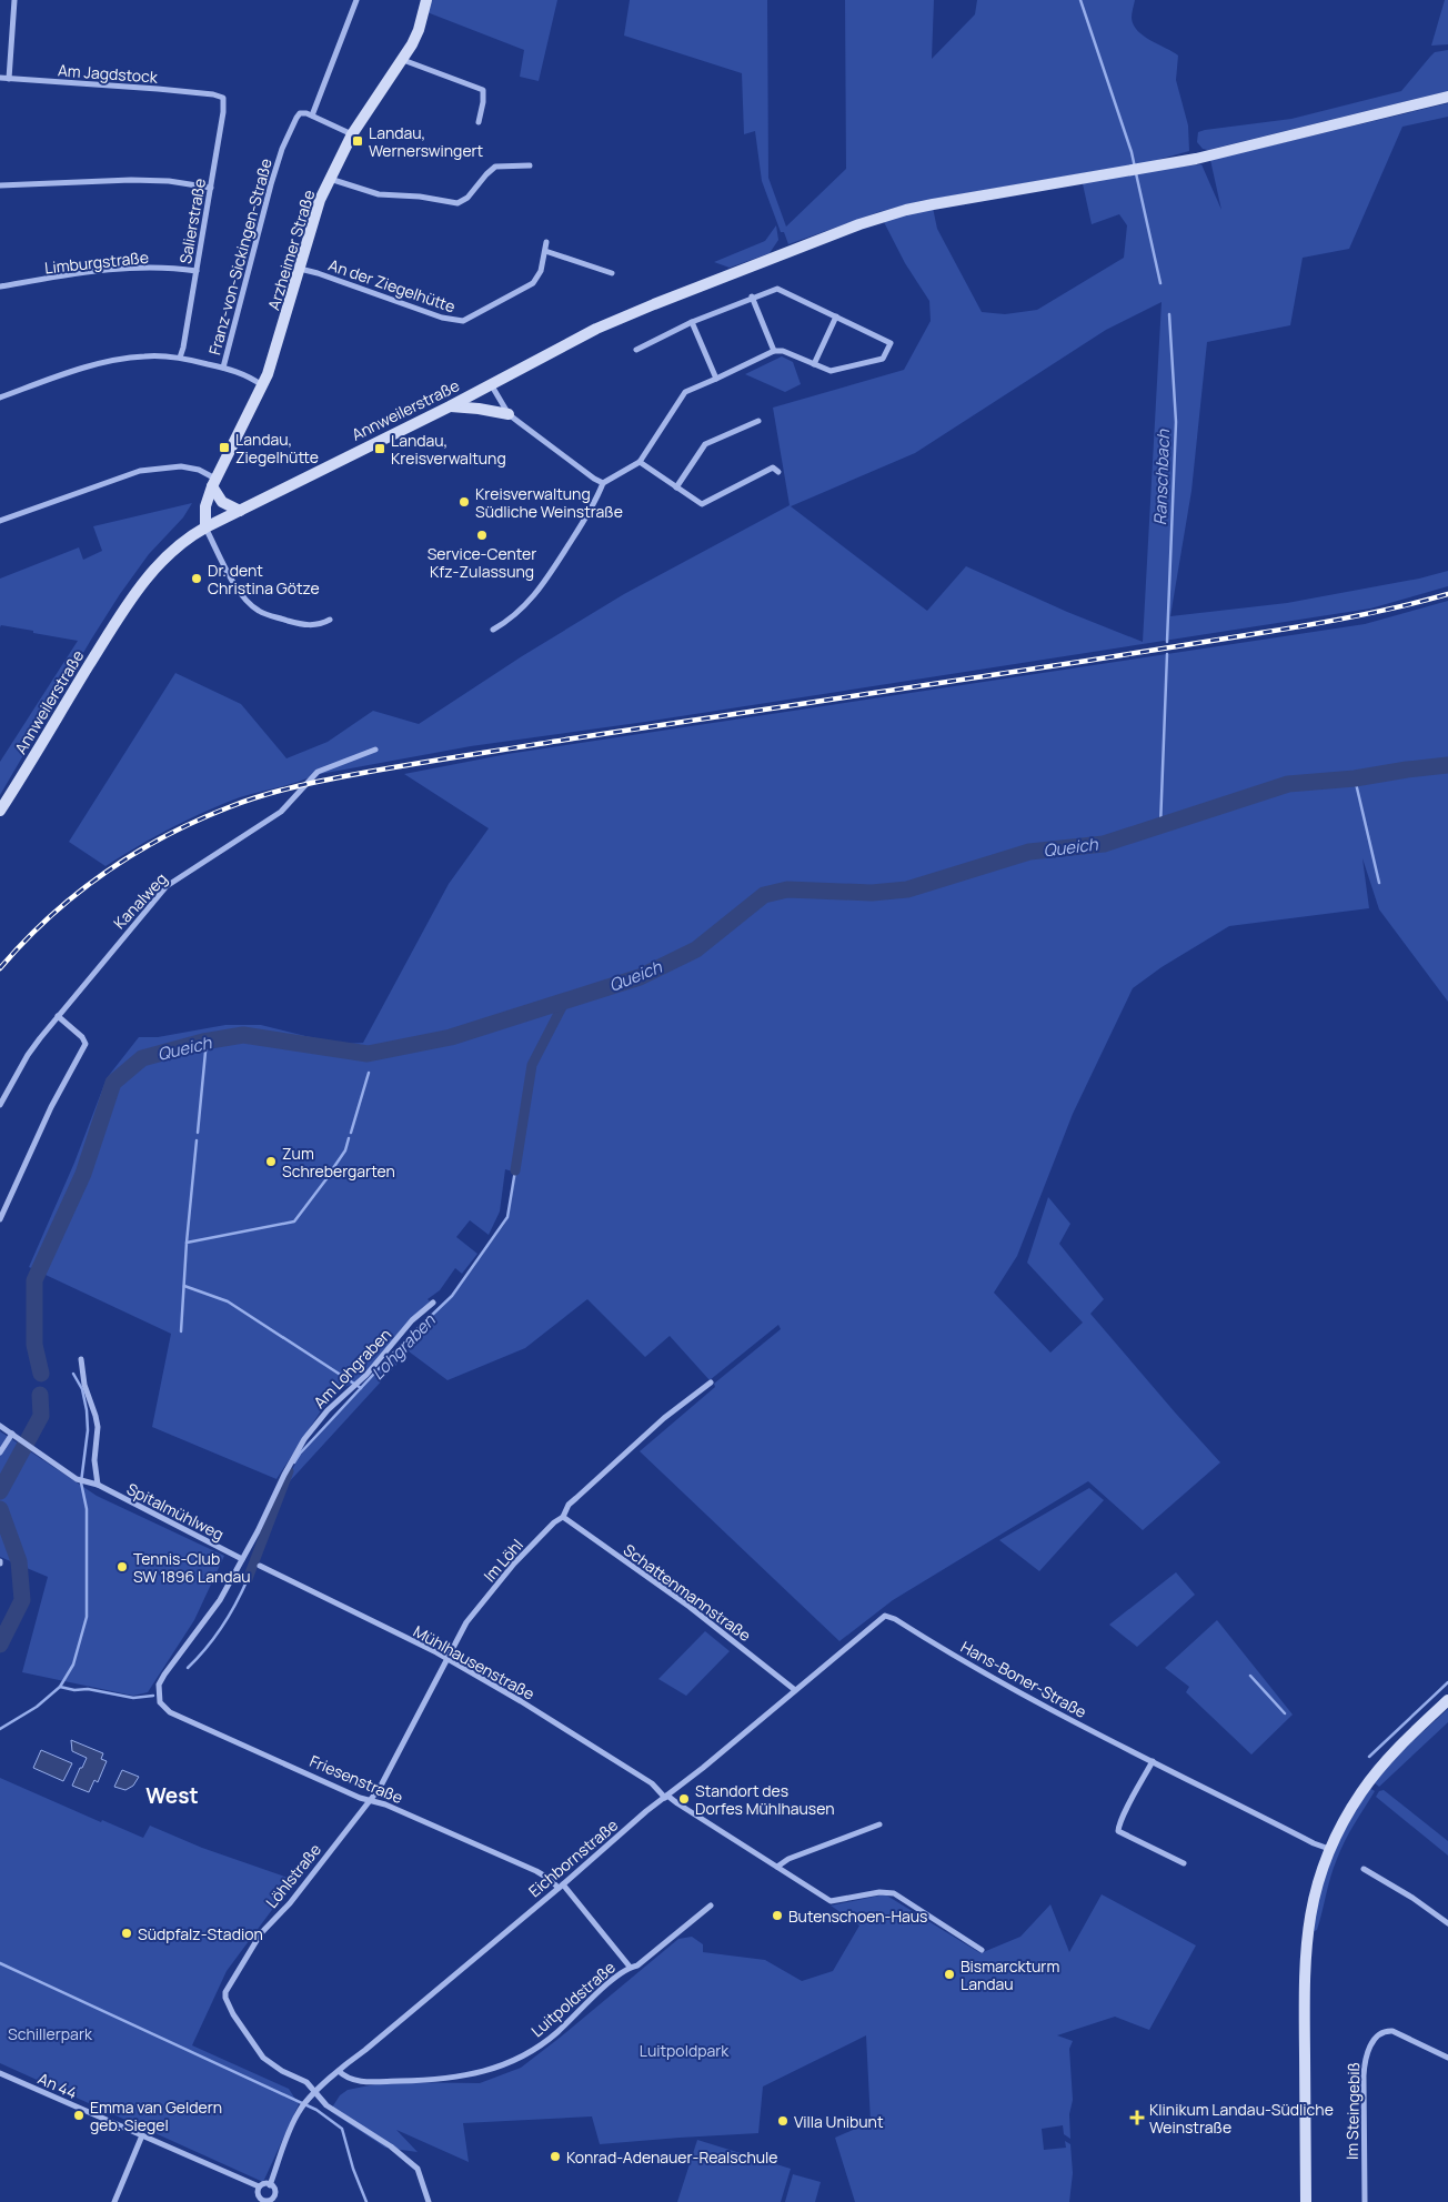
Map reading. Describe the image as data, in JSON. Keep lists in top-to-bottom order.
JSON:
{
  "streets": {
    "street": [
      "Am Jagdstock",
      "Salierstraße",
      "Arzheimer Straße",
      "Franz-von-Sickingen-Straße",
      "Limburgstraße",
      "An der Ziegelhütte",
      "Annweilerstraße",
      "Kanalweg",
      "Am Lohgraben",
      "Spitalmühlweg",
      "Im Löhl",
      "Schattenmannstraße",
      "Mühlhausenstraße",
      "Hans-Boner-Straße",
      "Friesenstraße",
      "Eichbornstraße",
      "Löhlstraße",
      "Luitpoldstraße",
      "An 44",
      "Im Steingebiß"
    ]
  },
  "crossings": [
    ["Am Jagdstock", "Salierstraße"],
    ["Salierstraße", "Limburgstraße"],
    ["Arzheimer Straße", "An der Ziegelhütte"],
    ["Arzheimer Straße", "Annweilerstraße"],
    ["Am Lohgraben", "Spitalmühlweg"],
    ["Am Lohgraben", "Friesenstraße"],
    ["Im Löhl", "Schattenmannstraße"],
    ["Im Löhl", "Mühlhausenstraße"],
    ["Im Löhl", "Friesenstraße"],
    ["Im Löhl", "Löhlstraße"],
    ["Schattenmannstraße", "Eichbornstraße"],
    ["Mühlhausenstraße", "Eichbornstraße"],
    ["Hans-Boner-Straße", "Eichbornstraße"],
    ["Friesenstraße", "Eichbornstraße"],
    ["Friesenstraße", "Löhlstraße"],
    ["Friesenstraße", "Luitpoldstraße"],
    ["Eichbornstraße", "Löhlstraße"],
    ["Eichbornstraße", "Luitpoldstraße"],
    ["Eichbornstraße", "An 44"]
  ],
  "districts": ["West"],
  "water": ["Ranschbach", "Queich", "Lohgraben"],
  "parks": ["Schillerpark", "Luitpoldpark"],
  "places": {
    "transit": ["Landau, Wernerswingert", "Landau, Ziegelhütte", "Landau, Kreisverwaltung"],
    "other": [
      "Kreisverwaltung Südliche Weinstraße",
      "Service-Center Kfz-Zulassung",
      "Dr. dent Christina Götze",
      "Zum Schrebergarten",
      "Tennis-Club SW 1896 Landau",
      "Standort des Dorfes Mühlhausen",
      "Butenschoen-Haus",
      "Südpfalz-Stadion",
      "Bismarckturm Landau",
      "Emma van Geldern geb. Siegel",
      "Villa Unibunt",
      "Konrad-Adenauer-Realschule"
    ],
    "health": ["Klinikum Landau-Südliche Weinstraße"]
  }
}
